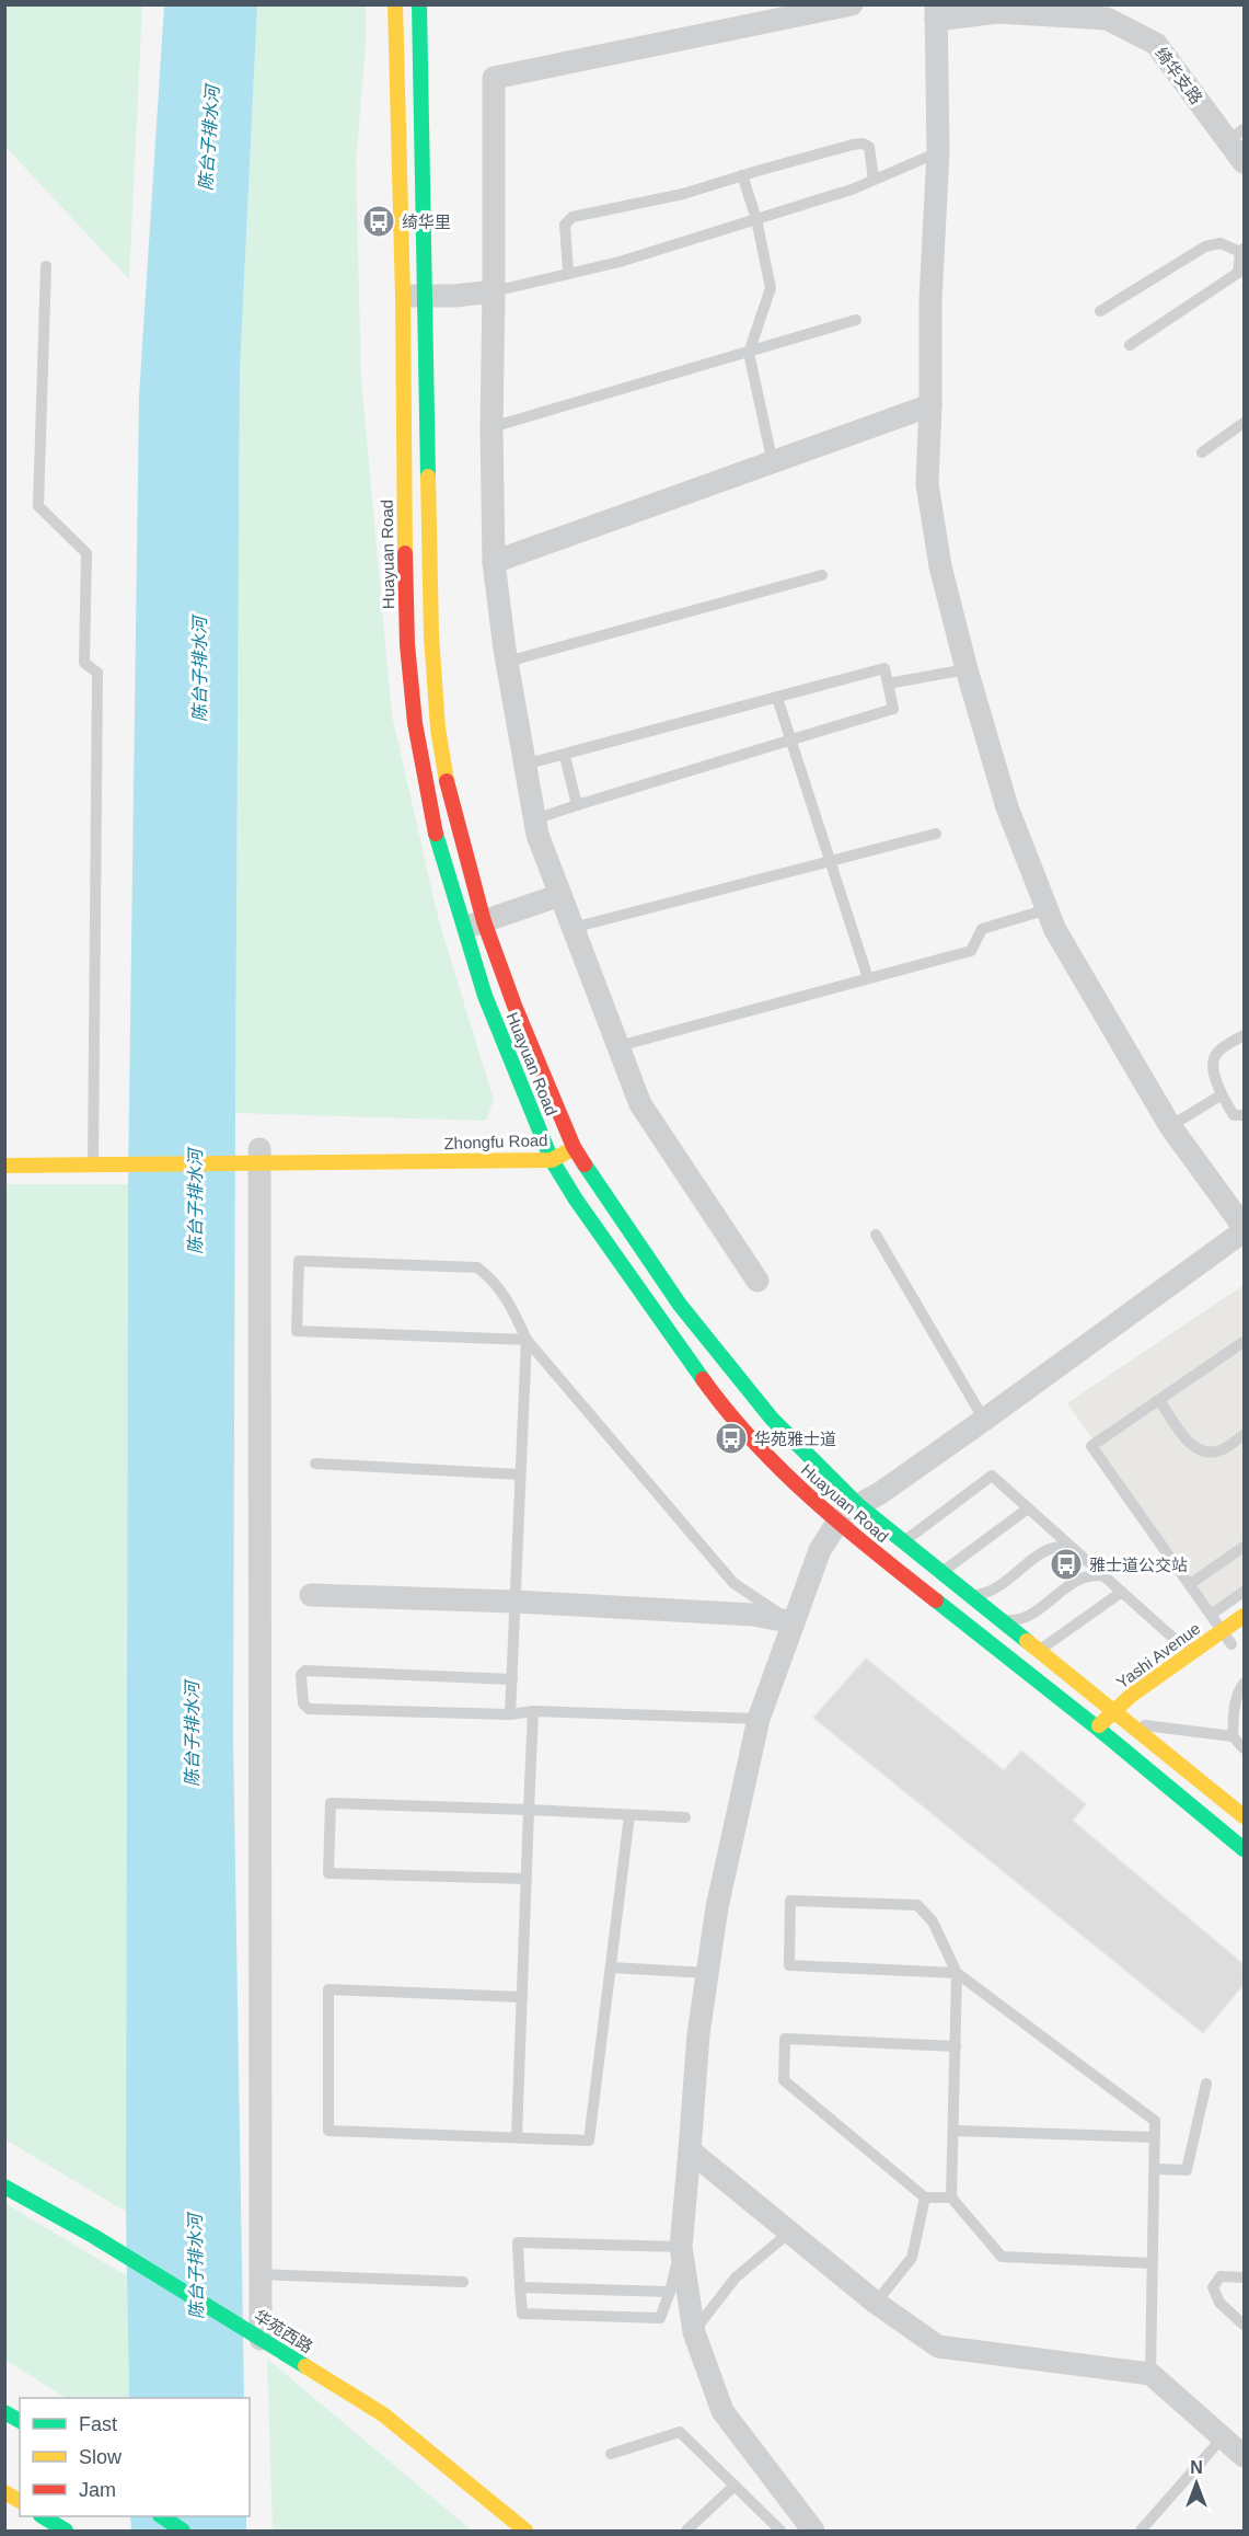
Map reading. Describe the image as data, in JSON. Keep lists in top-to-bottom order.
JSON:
{
  "streets": {
    "main road": [
      "Huayuan Road",
      "Zhongfu Road",
      "Yashi Avenue",
      "华苑西路"
    ],
    "street": ["绮华支路"]
  },
  "crossings": [
    ["Huayuan Road", "Zhongfu Road"],
    ["Huayuan Road", "Yashi Avenue"]
  ],
  "water": ["陈台子排水河"],
  "places": {
    "bus stop": ["绮华里", "华苑雅士道", "雅士道公交站"]
  },
  "legend": ["Fast", "Slow", "Jam"],
  "north": "top"
}
